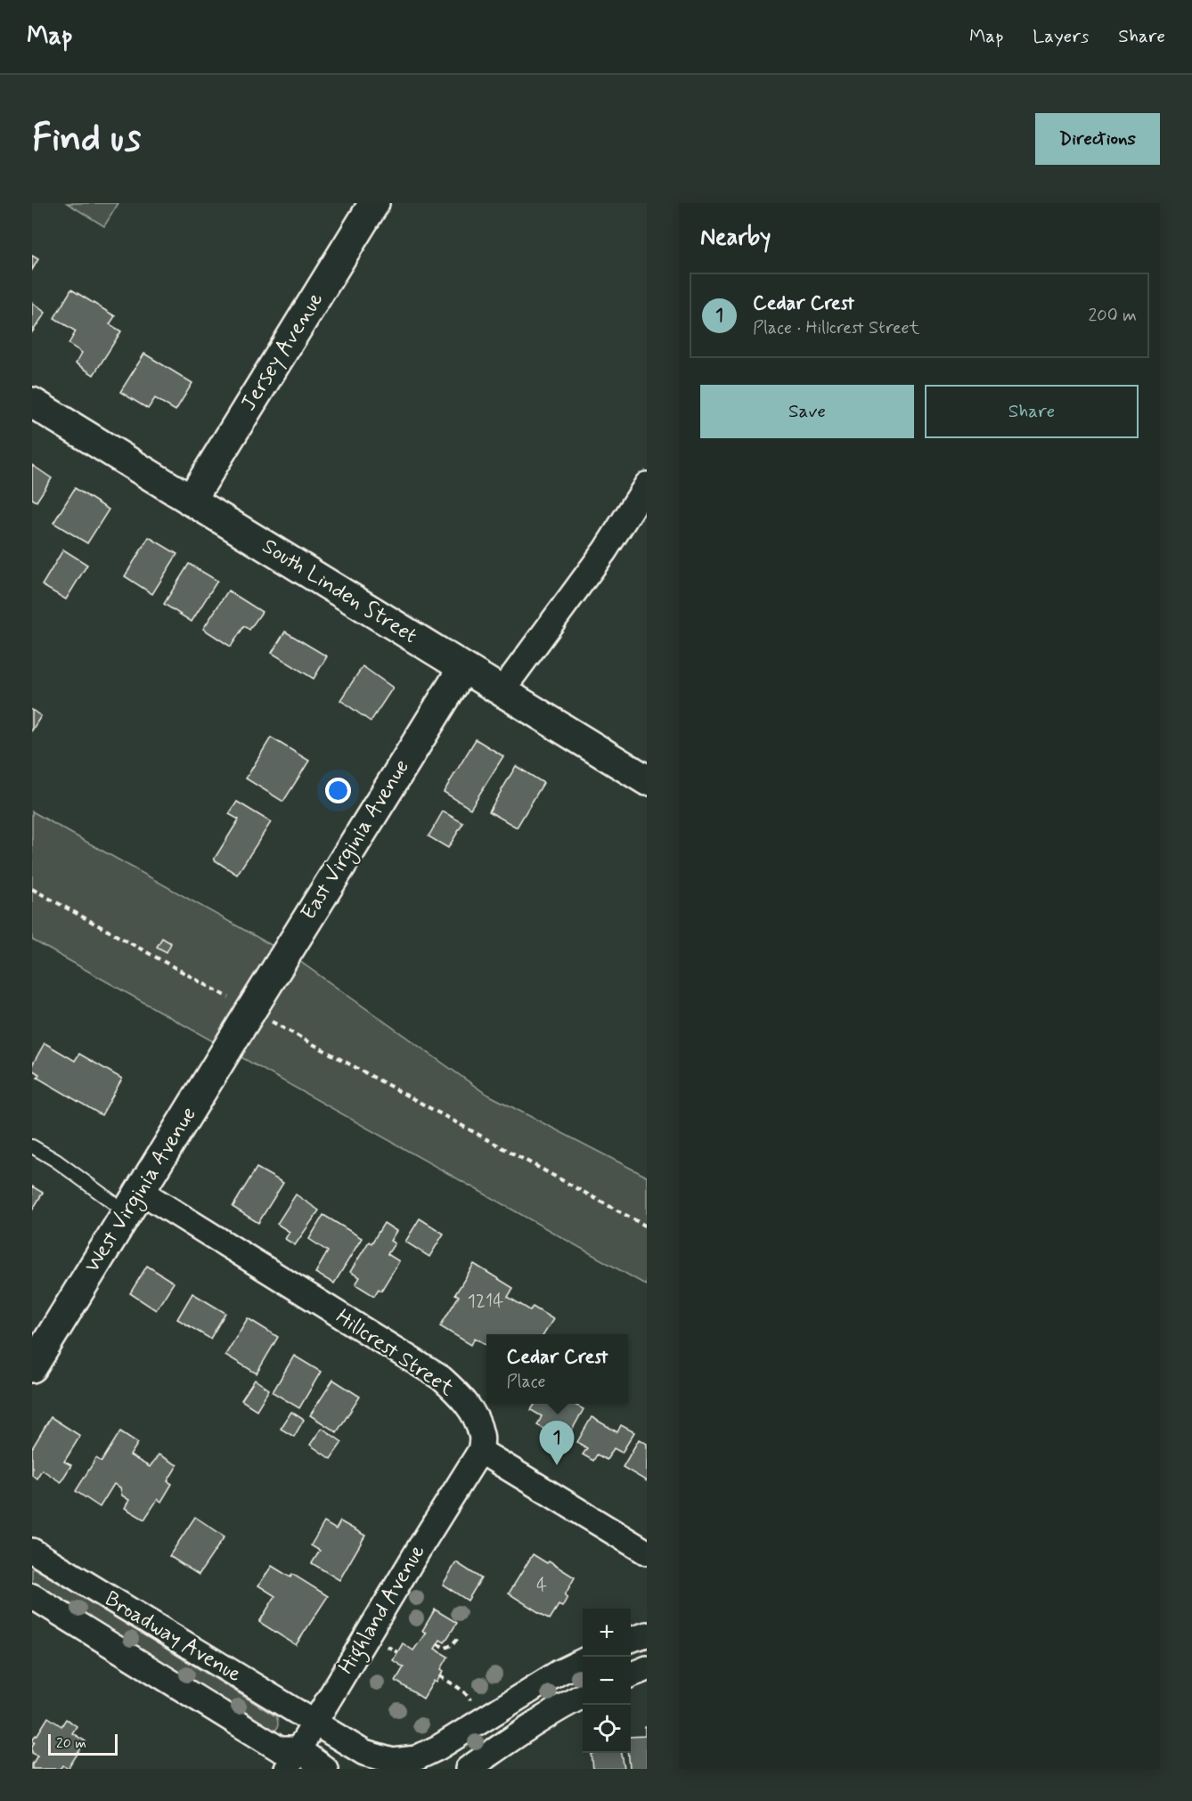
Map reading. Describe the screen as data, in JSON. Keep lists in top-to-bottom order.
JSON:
{
  "streets": {
    "street": [
      "Jersey Avenue",
      "South Linden Street",
      "East Virginia Avenue",
      "West Virginia Avenue",
      "Hillcrest Street",
      "Highland Avenue",
      "Broadway Avenue"
    ]
  },
  "crossings": [
    ["Jersey Avenue", "South Linden Street"],
    ["South Linden Street", "East Virginia Avenue"],
    ["East Virginia Avenue", "West Virginia Avenue"],
    ["West Virginia Avenue", "Hillcrest Street"],
    ["Hillcrest Street", "Highland Avenue"],
    ["Highland Avenue", "Broadway Avenue"]
  ],
  "house_numbers": ["1214", "4"],
  "scale_bar": "20 m",
  "page": {
    "header": "Map",
    "nav": ["Map", "Layers", "Share"],
    "buttons": [
      "Directions",
      ["Save", "Share"]
    ],
    "title": "Find us",
    "heading": "Nearby",
    "list": [
      {
        "mark": "1",
        "name": "Cedar Crest",
        "note": "Place · Hillcrest Street",
        "value": "200 m"
      }
    ],
    "popup": ["Cedar Crest", "Place"],
    "pins": "1",
    "map_buttons": ["+", "−"],
    "scale": "20 m"
  }
}
